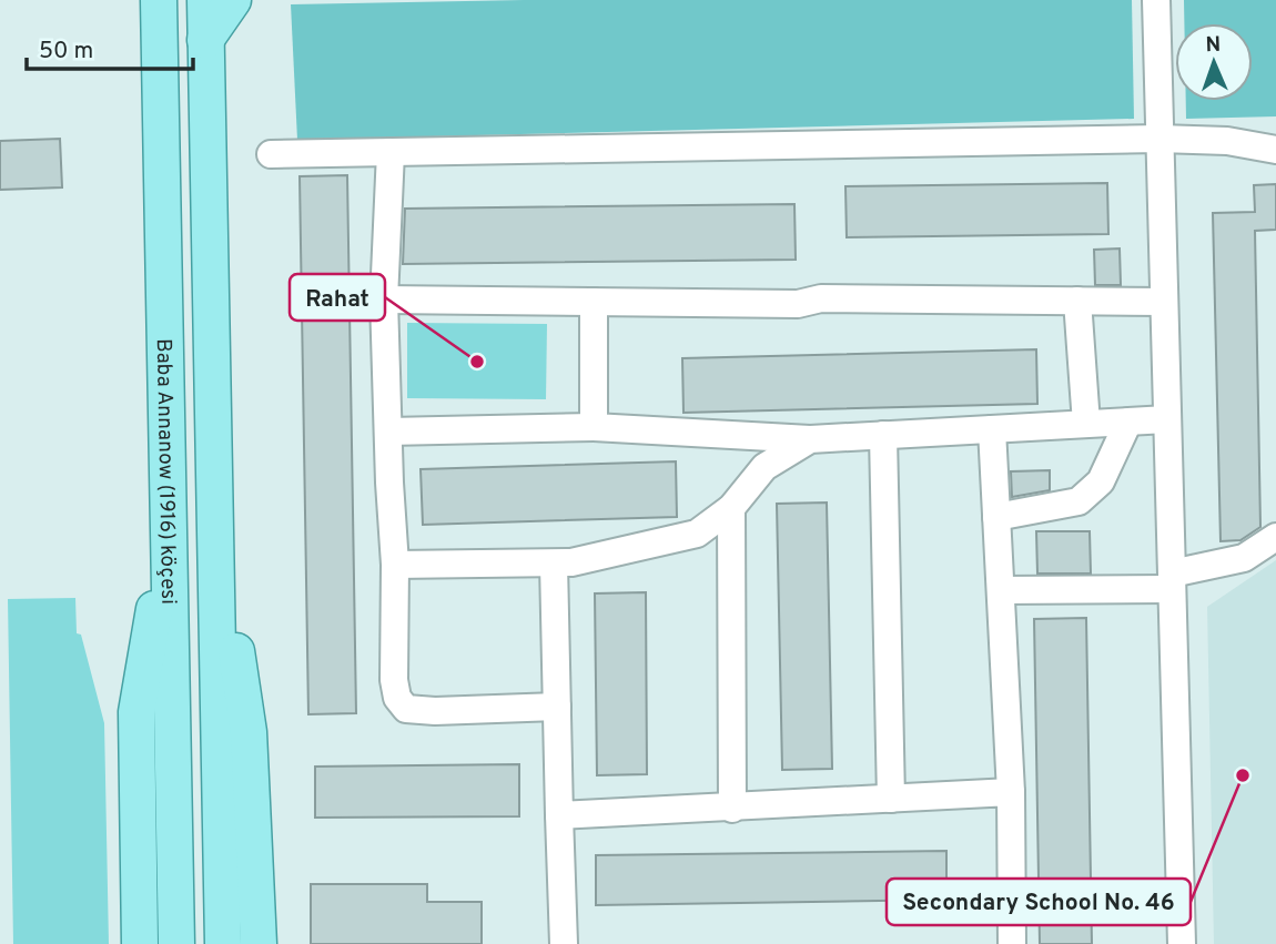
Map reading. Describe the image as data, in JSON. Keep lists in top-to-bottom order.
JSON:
{
  "streets": {
    "main road": ["Baba Annanow (1916) köçesi"]
  },
  "places": ["Rahat", "Secondary School No. 46"],
  "scale_bar": "50 m",
  "north": "top"
}
